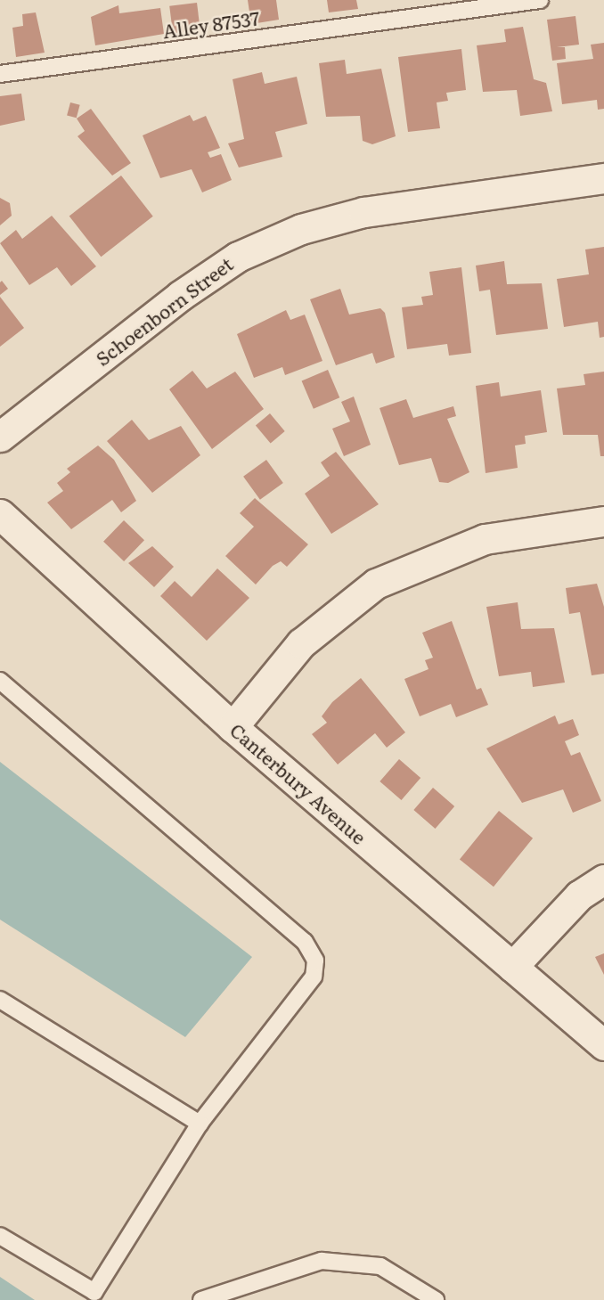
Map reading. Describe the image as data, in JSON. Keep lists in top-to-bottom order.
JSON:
{
  "streets": {
    "street": ["Schoenborn Street", "Canterbury Avenue"],
    "lane": ["Alley 87537"]
  }
}
